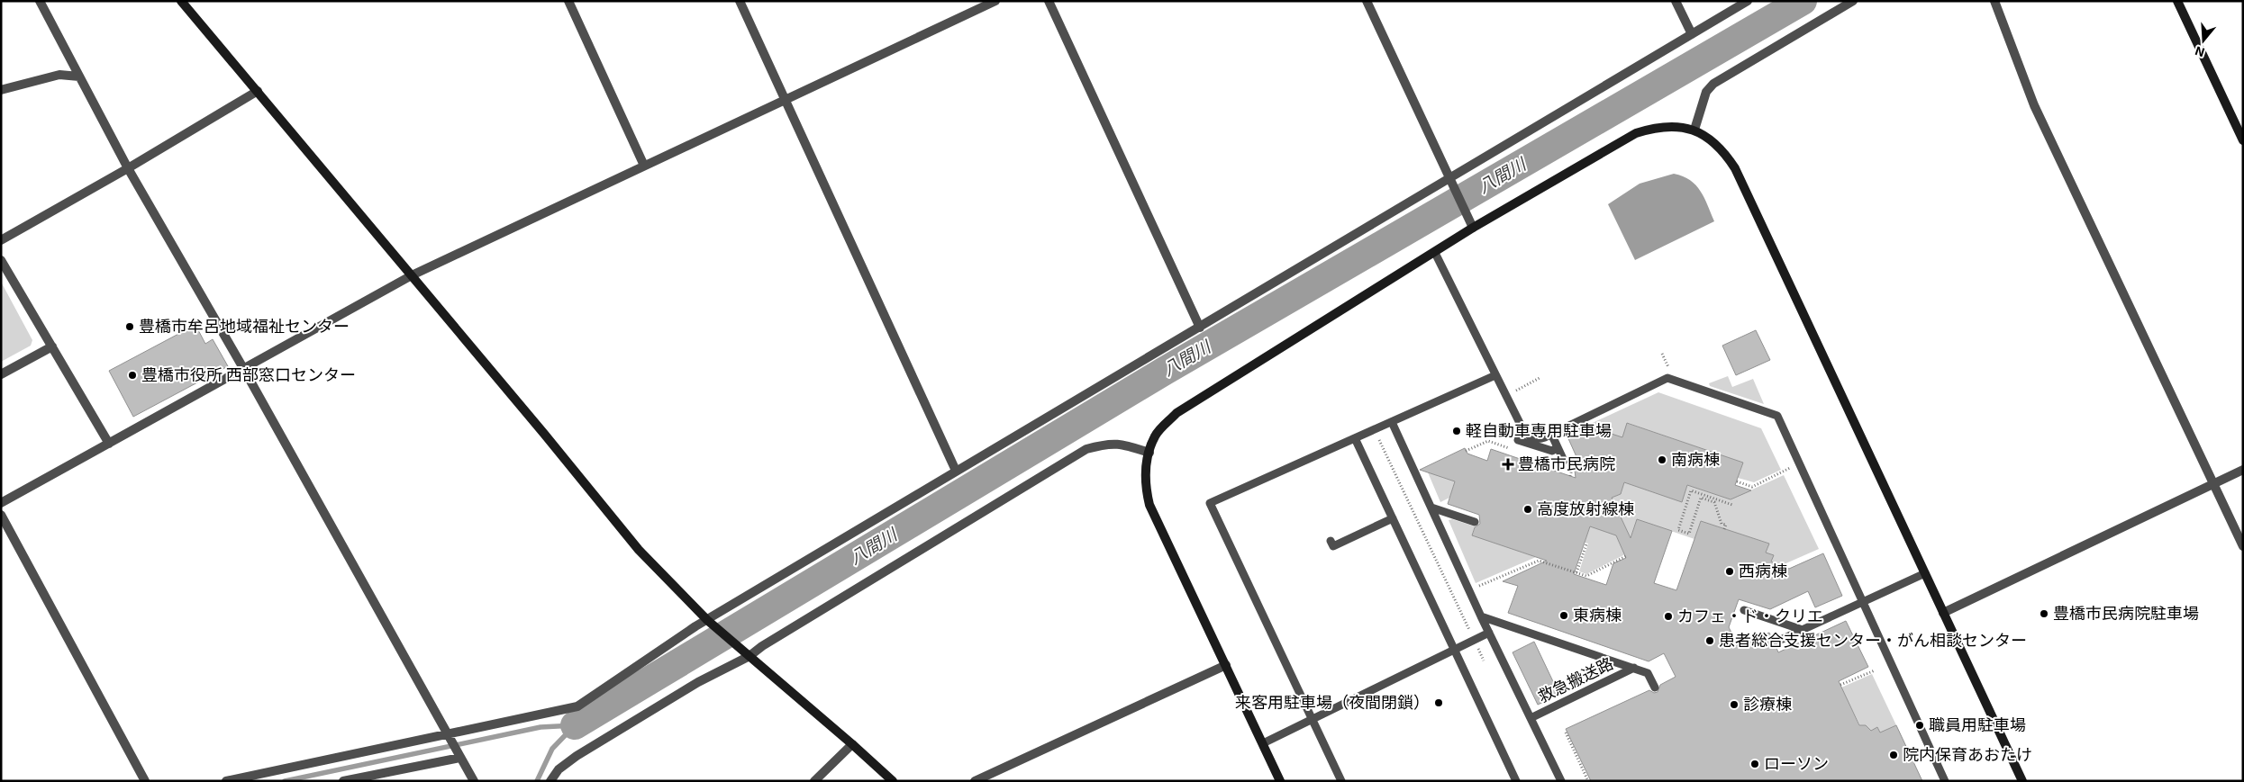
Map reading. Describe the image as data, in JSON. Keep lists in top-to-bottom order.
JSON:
{
  "streets": {
    "lane": ["救急搬送路"]
  },
  "water": ["八間川"],
  "places": {
    "other": [
      "豊橋市牟呂地域福祉センター",
      "豊橋市役所 西部窓口センター",
      "軽自動車専用駐車場",
      "南病棟",
      "高度放射線棟",
      "西病棟",
      "豊橋市民病院駐車場",
      "東病棟",
      "カフェ・ド・クリエ",
      "患者総合支援センター・がん相談センター",
      "来客用駐車場（夜間閉鎖）",
      "診療棟",
      "職員用駐車場",
      "院内保育あおたけ",
      "ローソン"
    ],
    "health": ["豊橋市民病院"]
  },
  "north": "bottom"
}
